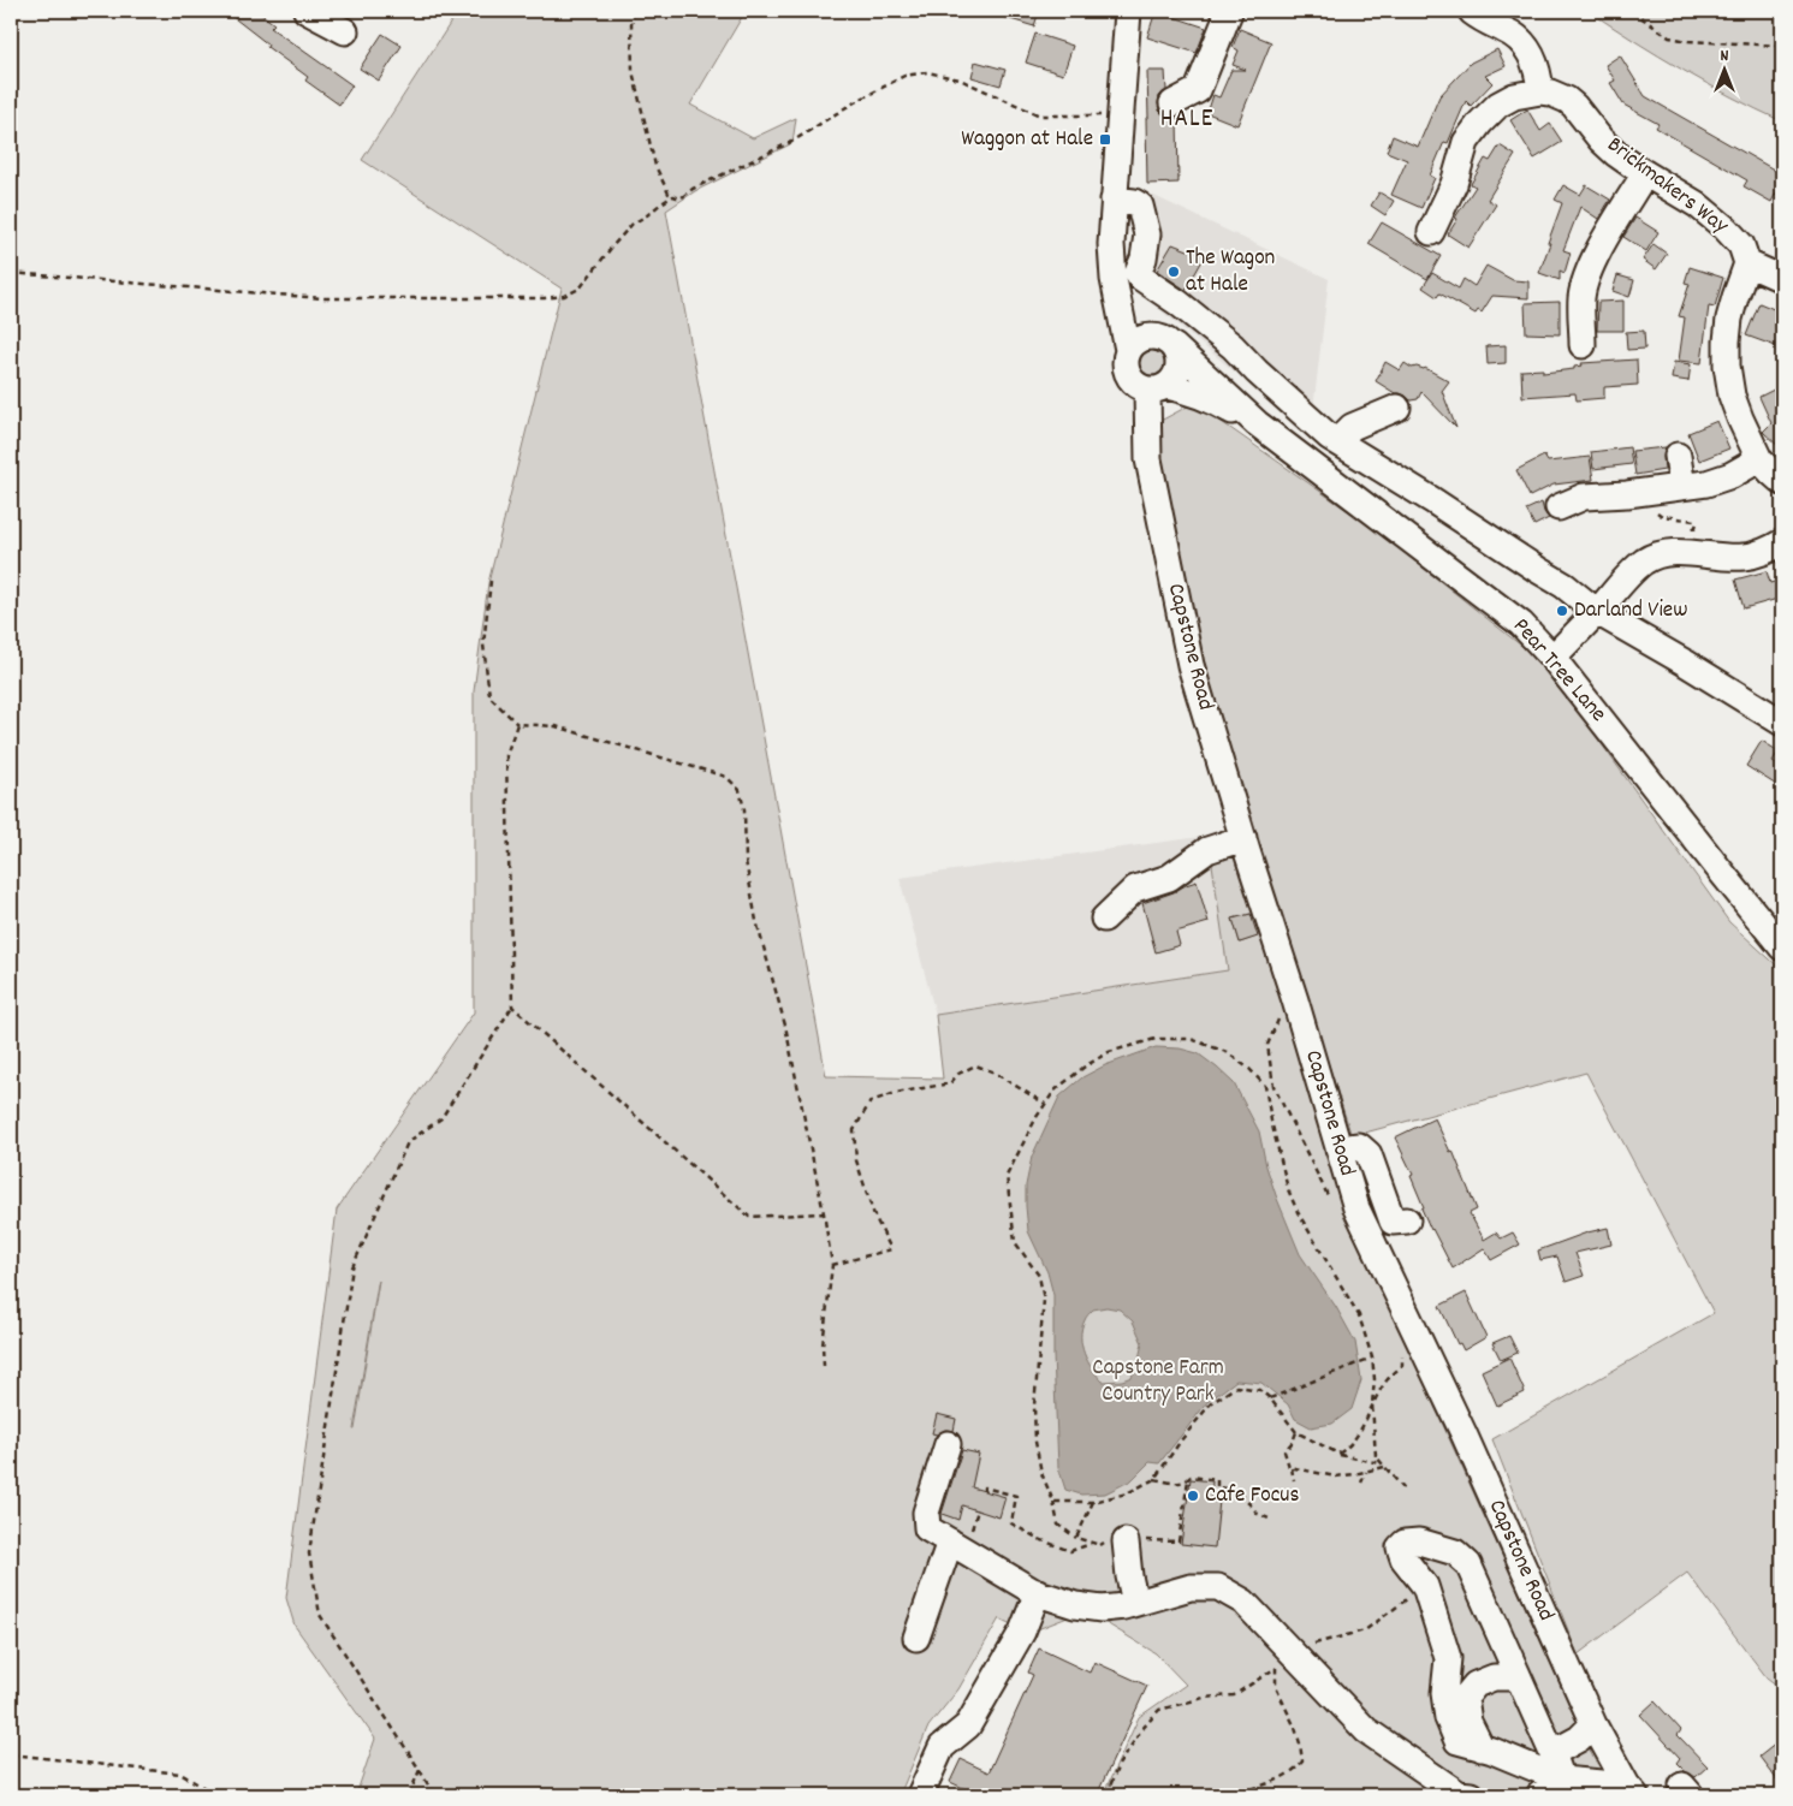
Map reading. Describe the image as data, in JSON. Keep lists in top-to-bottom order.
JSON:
{
  "streets": {
    "street": ["Brickmakers Way", "Capstone Road", "Pear Tree Lane"]
  },
  "crossings": [
    ["Capstone Road", "Pear Tree Lane"]
  ],
  "districts": ["HALE"],
  "parks": ["Capstone Farm Country Park"],
  "places": {
    "transit": ["Waggon at Hale"],
    "other": ["The Wagon at Hale", "Darland View", "Cafe Focus"]
  },
  "north": "top"
}
